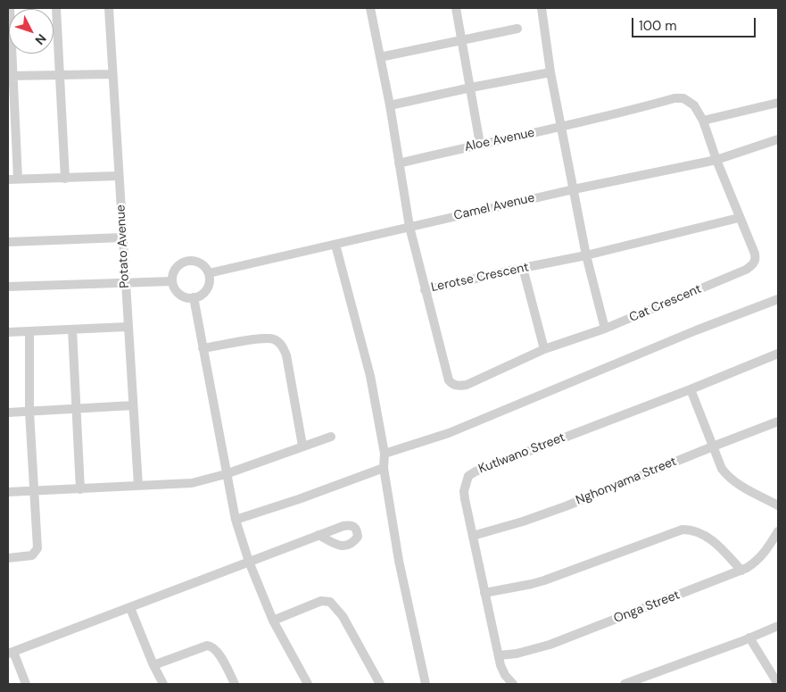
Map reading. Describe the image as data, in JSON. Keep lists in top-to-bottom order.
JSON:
{
  "streets": {
    "street": [
      "Aloe Avenue",
      "Camel Avenue",
      "Potato Avenue",
      "Lerotse Crescent",
      "Cat Crescent",
      "Kutlwano Street",
      "Nghonyama Street",
      "Onga Street"
    ]
  },
  "crossings": [
    ["Aloe Avenue", "Camel Avenue"],
    ["Aloe Avenue", "Cat Crescent"],
    ["Camel Avenue", "Cat Crescent"],
    ["Lerotse Crescent", "Cat Crescent"],
    ["Kutlwano Street", "Nghonyama Street"],
    ["Kutlwano Street", "Onga Street"]
  ],
  "scale_bar": "100 m",
  "north": "bottom right"
}
